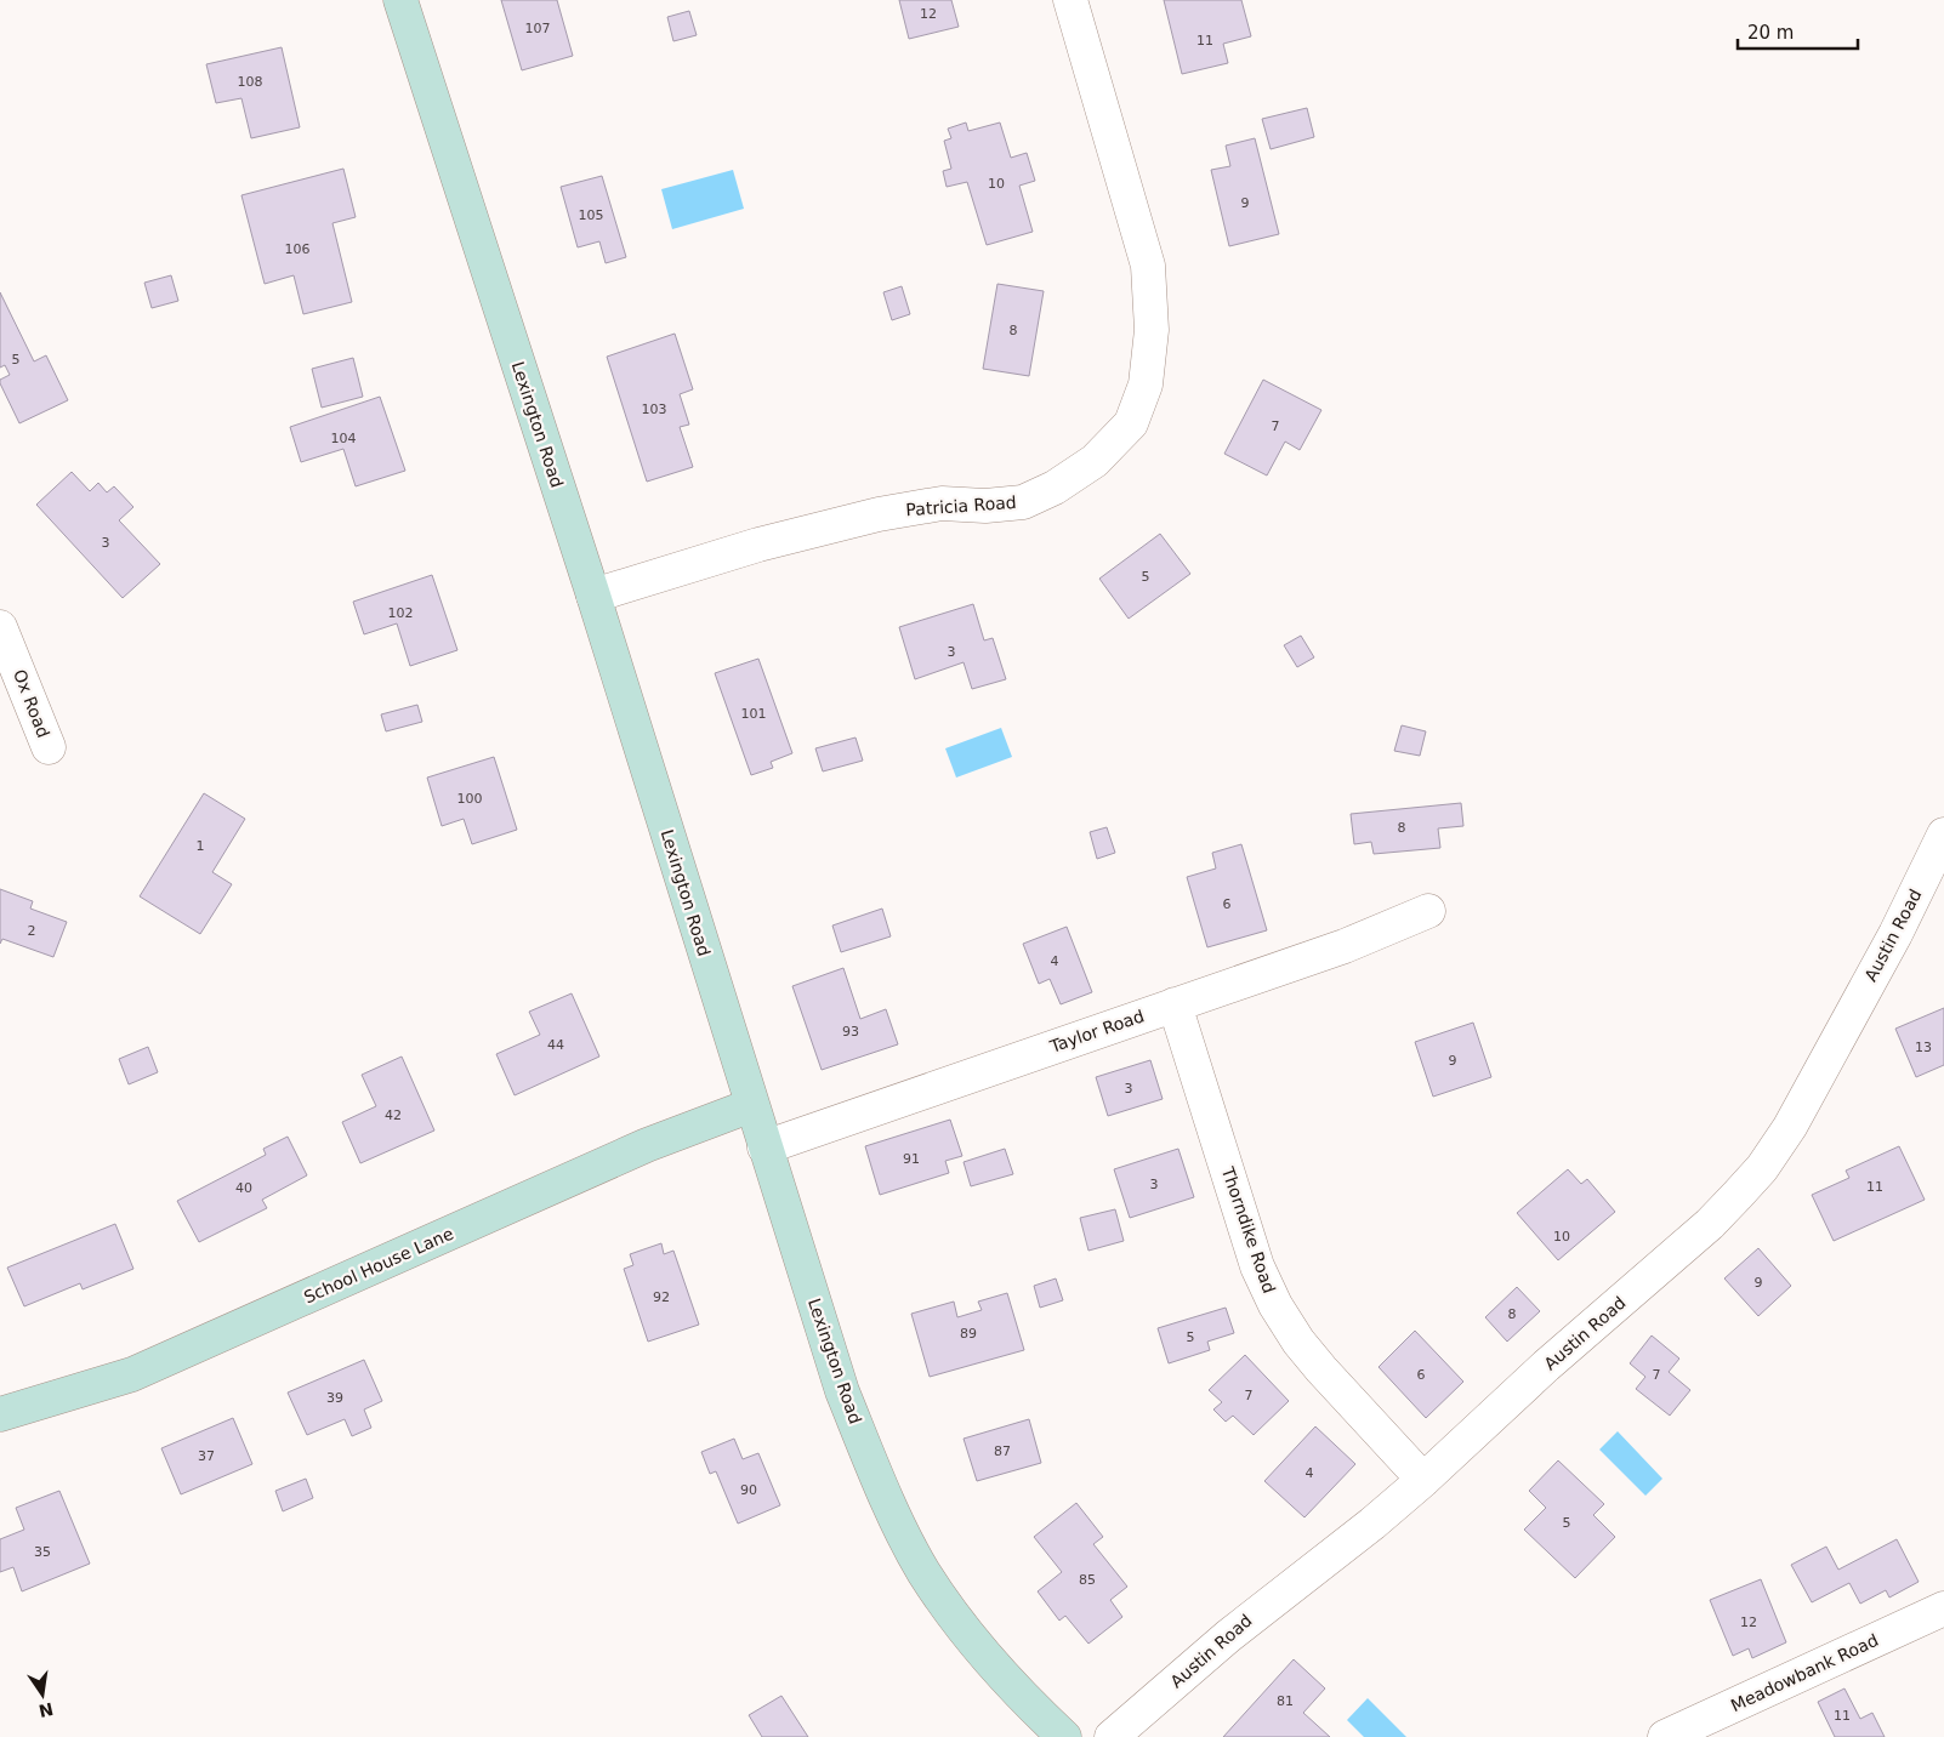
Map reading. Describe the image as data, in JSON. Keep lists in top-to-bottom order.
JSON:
{
  "streets": {
    "street": [
      "Lexington Road",
      "Patricia Road",
      "Ox Road",
      "Austin Road",
      "Taylor Road",
      "Thorndike Road",
      "School House Lane",
      "Meadowbank Road"
    ]
  },
  "crossings": [
    ["Lexington Road", "Patricia Road"],
    ["Lexington Road", "Taylor Road"],
    ["Lexington Road", "School House Lane"],
    ["Austin Road", "Thorndike Road"],
    ["Taylor Road", "Thorndike Road"]
  ],
  "house_numbers": [
    "12",
    "107",
    "11",
    "108",
    "10",
    "9",
    "105",
    "106",
    "8",
    "5",
    "103",
    "7",
    "104",
    "3",
    "5",
    "102",
    "3",
    "101",
    "100",
    "8",
    "1",
    "6",
    "2",
    "4",
    "93",
    "44",
    "13",
    "9",
    "3",
    "42",
    "91",
    "3",
    "11",
    "40",
    "10",
    "9",
    "92",
    "8",
    "89",
    "5",
    "6",
    "7",
    "7",
    "39",
    "87",
    "37",
    "4",
    "90",
    "5",
    "35",
    "85",
    "12",
    "81",
    "11"
  ],
  "scale_bar": "20 m",
  "north": "bottom"
}
